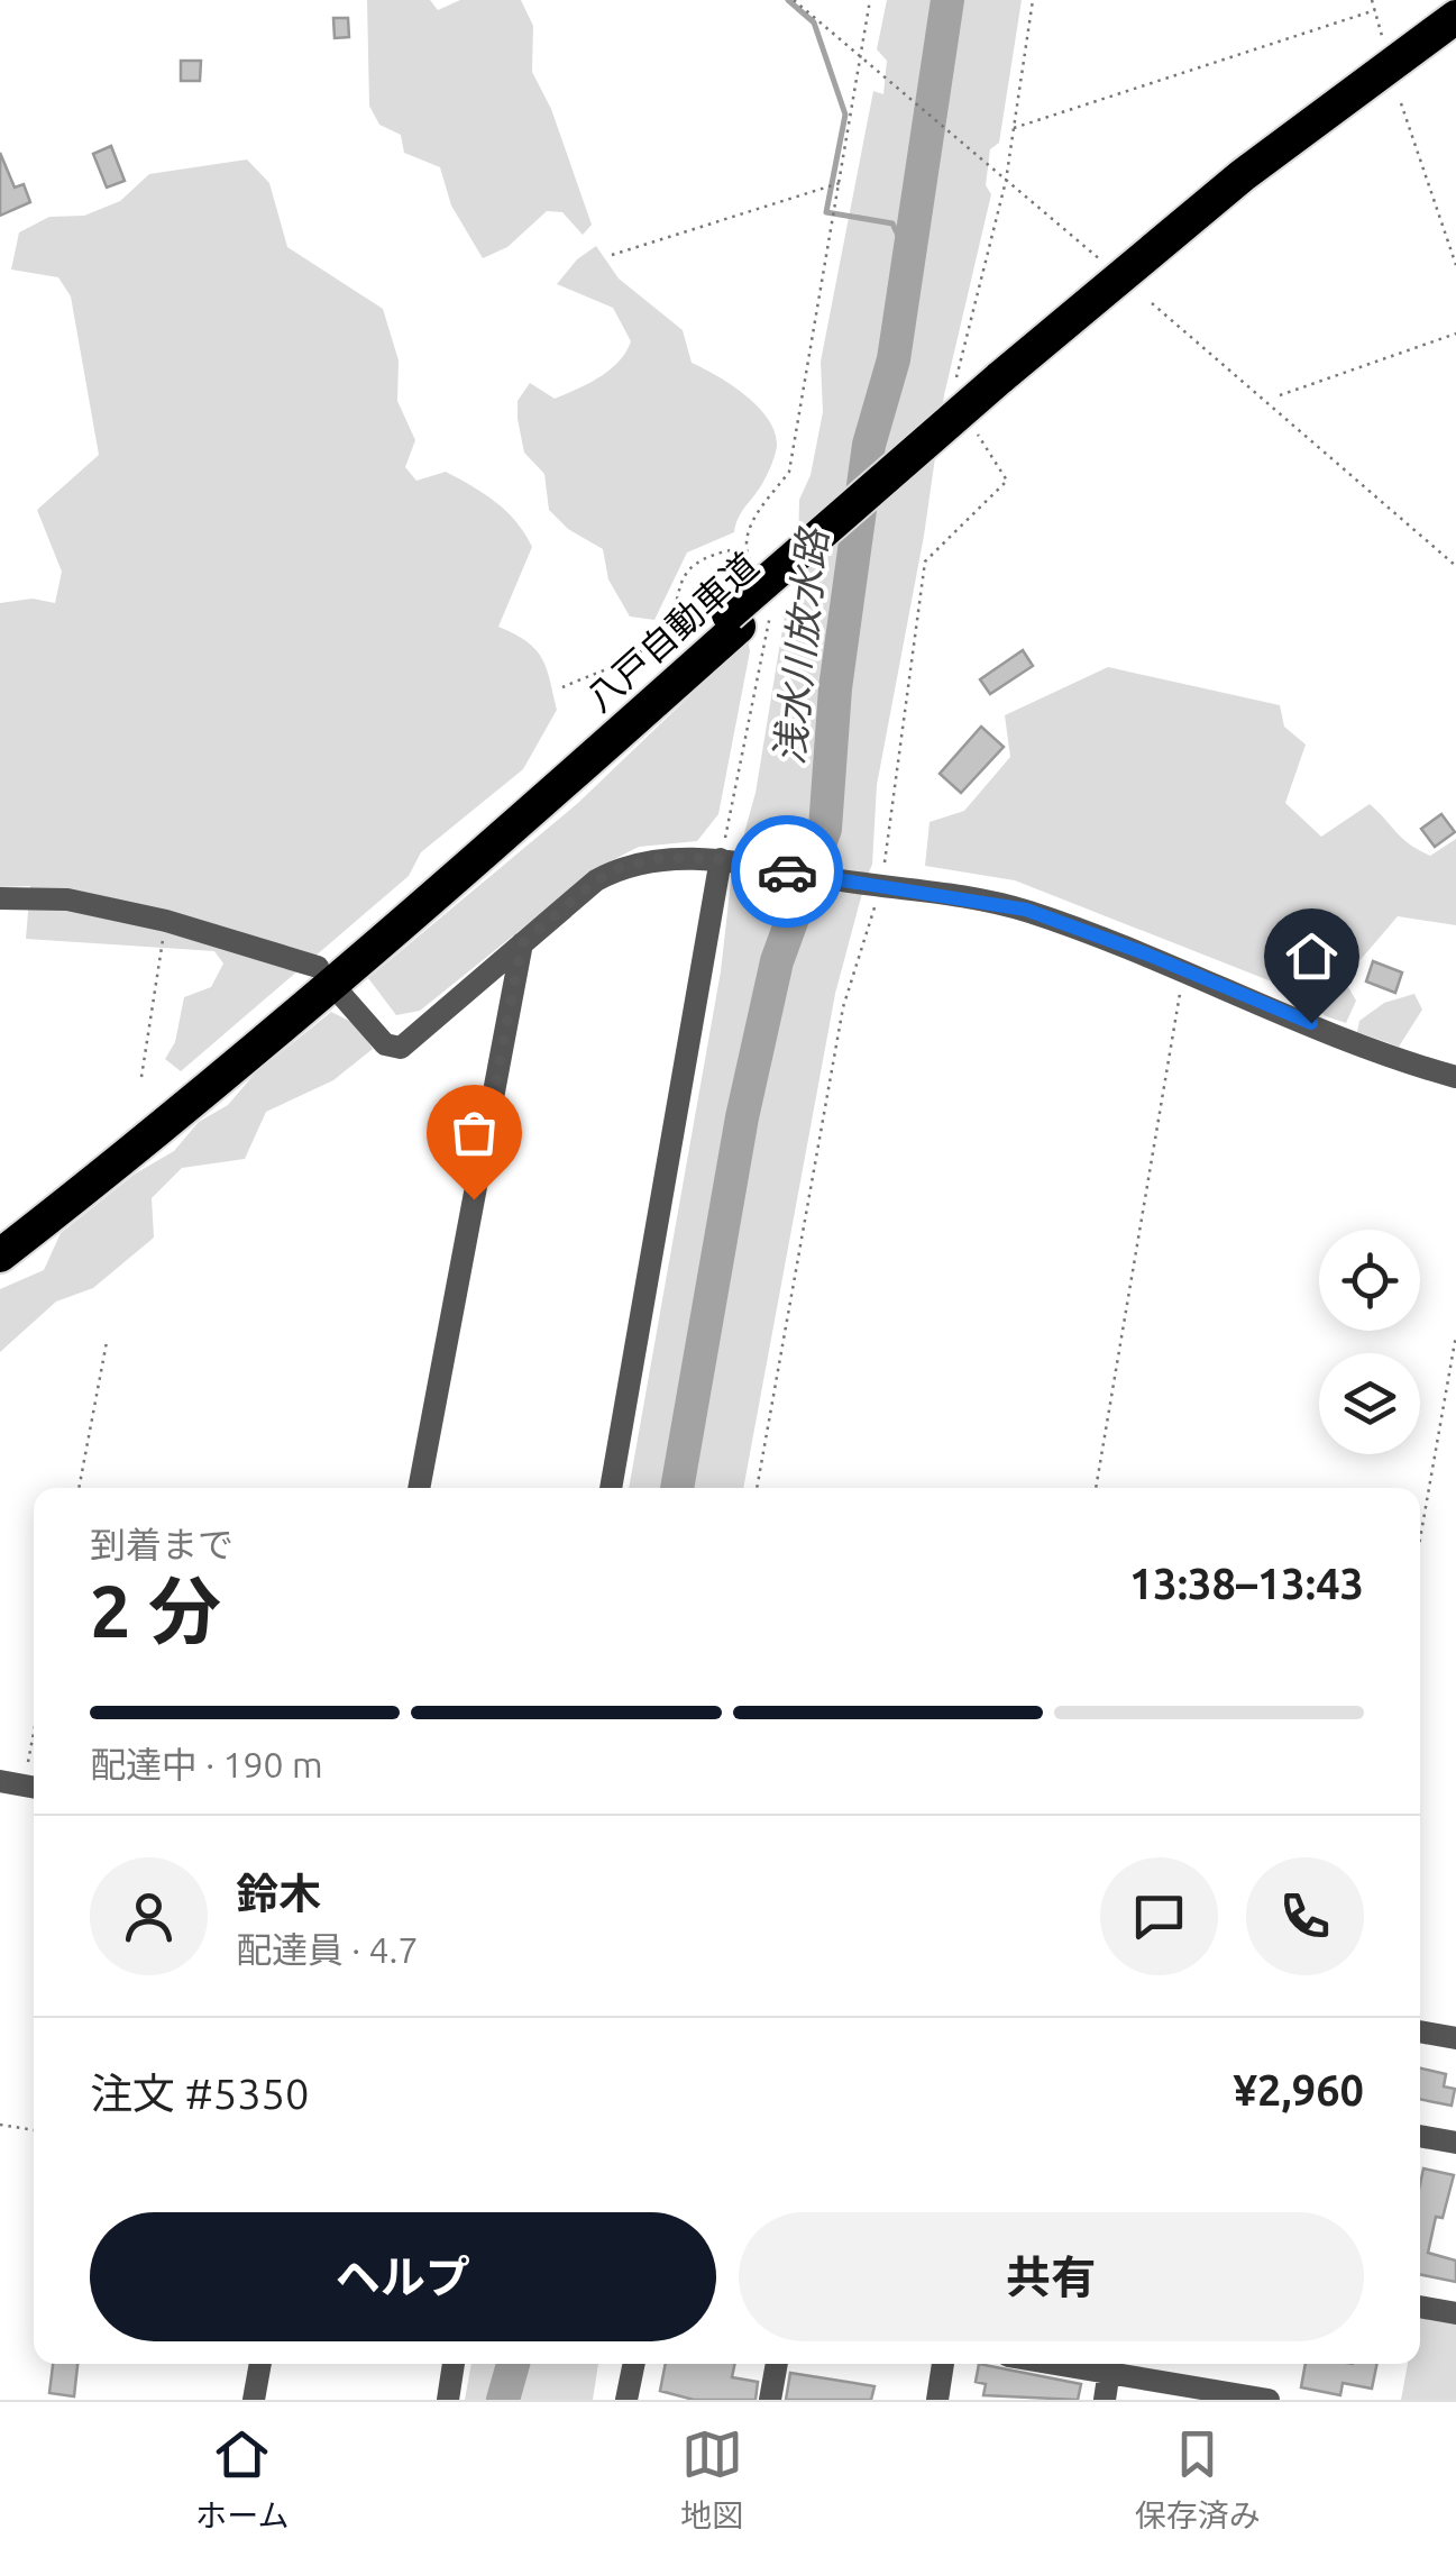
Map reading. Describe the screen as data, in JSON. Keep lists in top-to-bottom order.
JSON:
{
  "streets": {
    "highway": ["八戸自動車道"]
  },
  "water": ["浅水川放水路"],
  "page": {
    "heading": ["2 分", "到着まで", "13:38–13:43"],
    "panel": [
      "鈴木",
      "配達員 · 4.7",
      "注文 #5350",
      "¥2,960"
    ],
    "bar": "配達中 · 190 m",
    "buttons": ["ヘルプ", "共有"],
    "tabs": ["ホーム", "地図", "保存済み"]
  }
}
